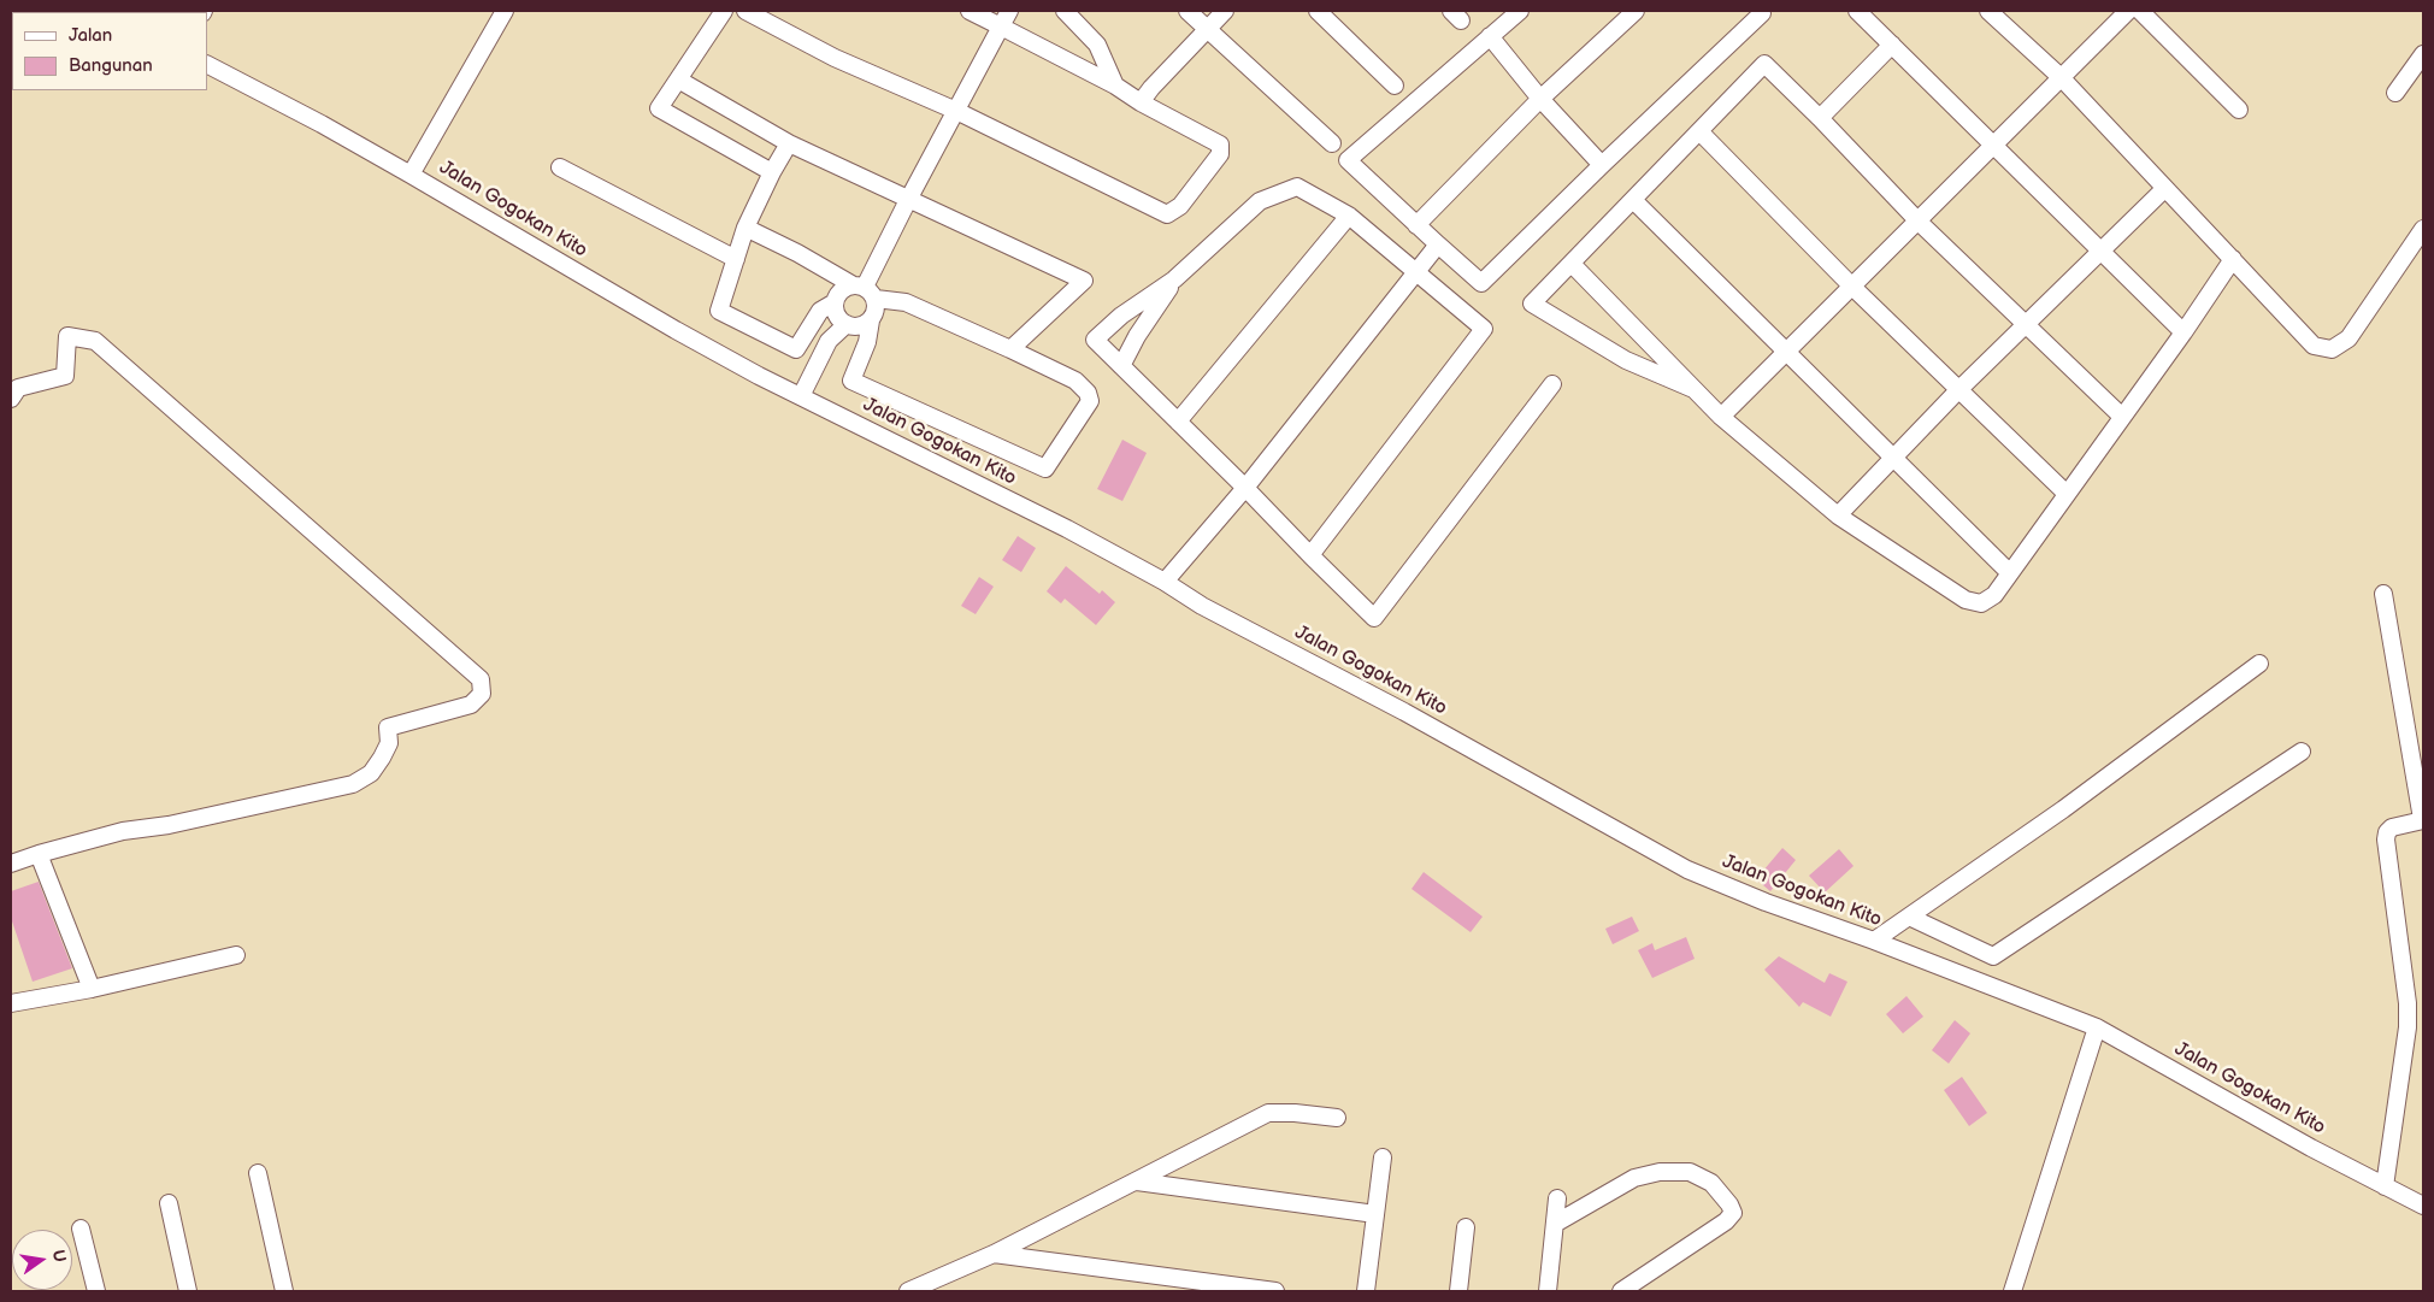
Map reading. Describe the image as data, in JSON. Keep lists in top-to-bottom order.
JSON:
{
  "streets": {
    "street": ["Jalan Gogokan Kito"]
  },
  "legend": ["Jalan", "Bangunan"],
  "north": "right"
}
